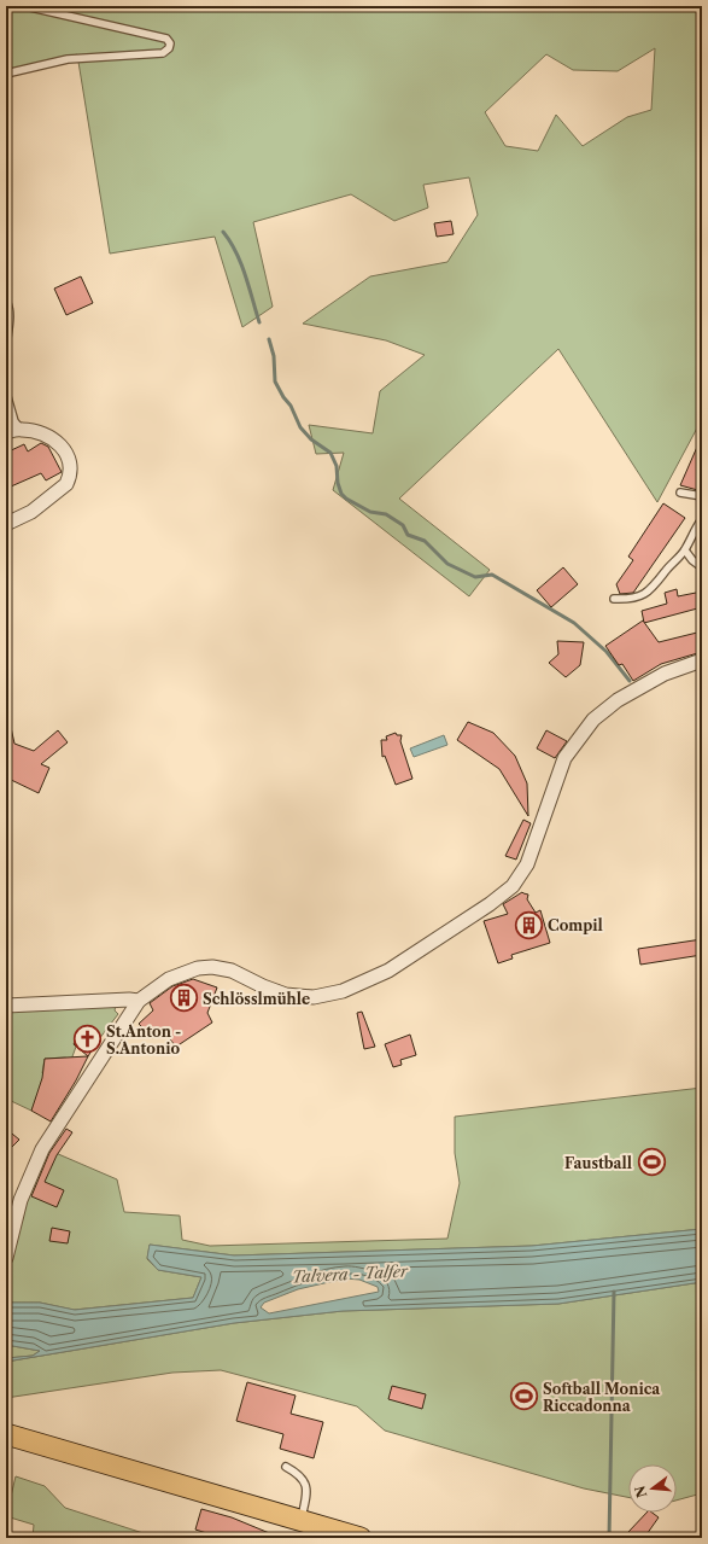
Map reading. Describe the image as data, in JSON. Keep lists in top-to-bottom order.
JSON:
{
  "water": ["Talvera - Talfer"],
  "places": {
    "building": ["Compil", "Schlösslmühle"],
    "church": ["St.Anton - S.Antonio"],
    "sports": ["Faustball", "Softball Monica Riccadonna"]
  },
  "north": "left"
}
